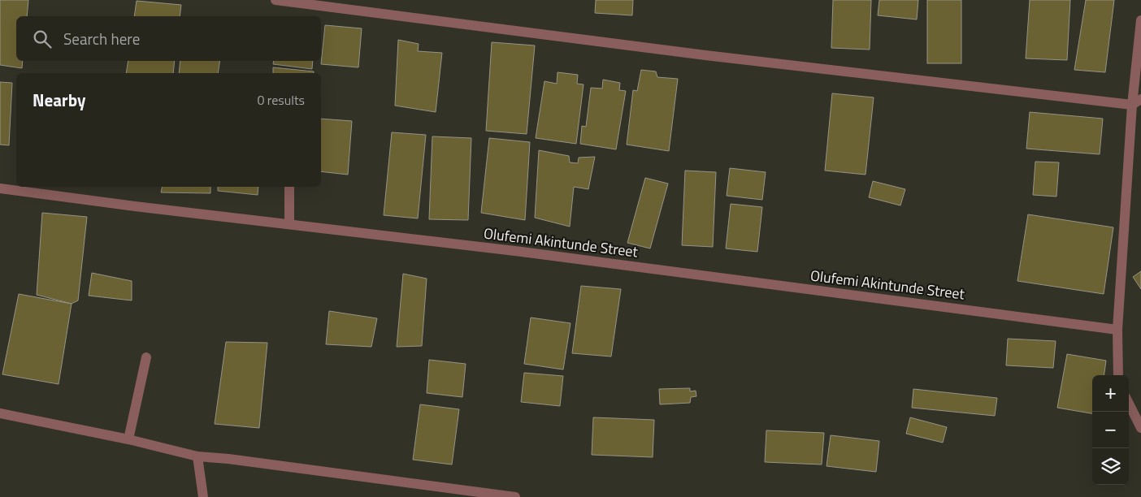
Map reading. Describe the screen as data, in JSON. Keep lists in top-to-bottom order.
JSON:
{
  "streets": {
    "street": ["Olufemi Akintunde Street"]
  },
  "page": {
    "search": "Search here",
    "heading": ["Nearby", "0 results"],
    "map_buttons": ["+", "−"]
  }
}
